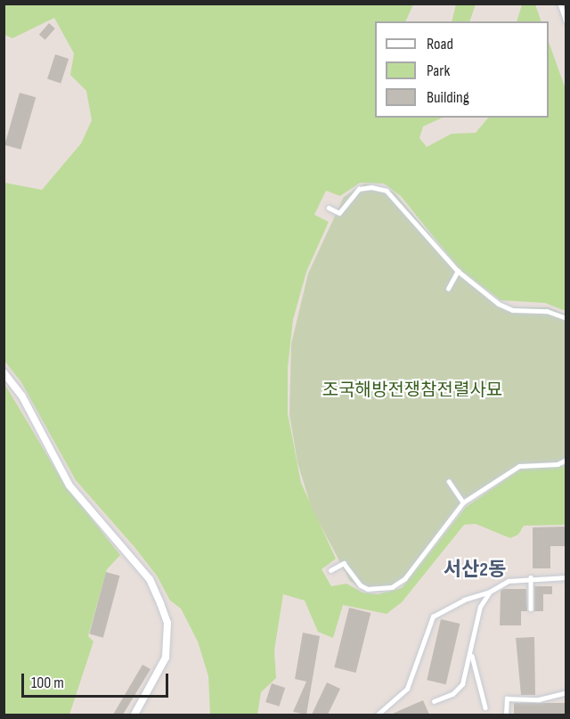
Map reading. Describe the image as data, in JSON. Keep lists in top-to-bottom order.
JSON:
{
  "districts": ["서산2동"],
  "parks": ["조국해방전쟁참전렬사묘"],
  "legend": ["Road", "Park", "Building"],
  "scale_bar": "100 m"
}
